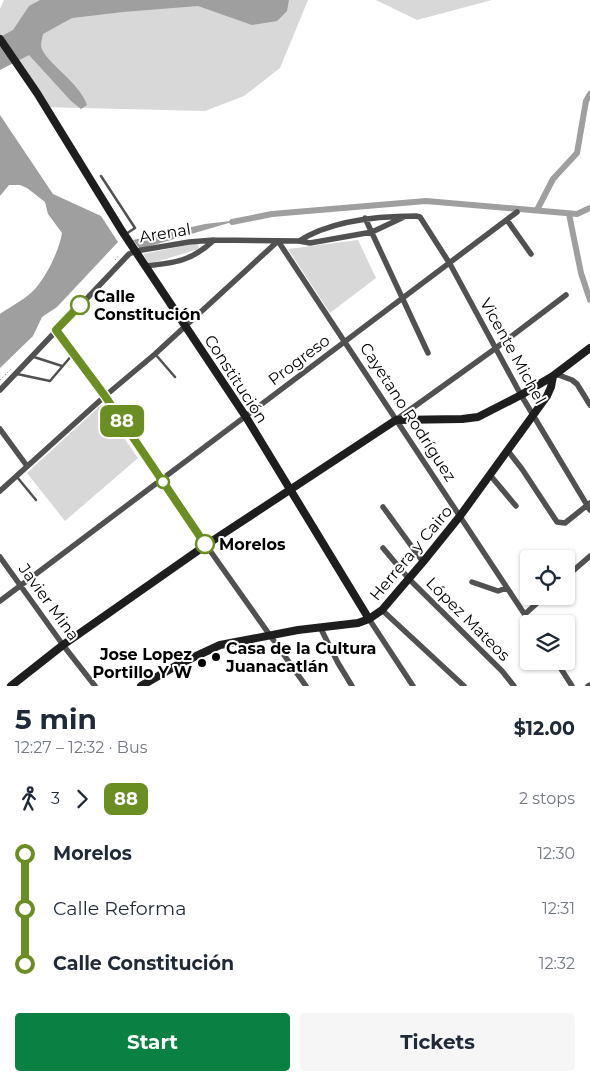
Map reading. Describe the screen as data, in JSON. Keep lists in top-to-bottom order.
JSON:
{
  "streets": {
    "street": [
      "Arenal",
      "Vicente Michel",
      "Progreso",
      "Constitución",
      "Cayetano Rodríguez",
      "Herrera y Cairo",
      "Javier Mina",
      "López Mateos"
    ]
  },
  "crossings": [
    ["Arenal", "Vicente Michel"],
    ["Arenal", "Constitución"],
    ["Arenal", "Cayetano Rodríguez"],
    ["Vicente Michel", "Progreso"],
    ["Vicente Michel", "Herrera y Cairo"],
    ["Progreso", "Constitución"],
    ["Progreso", "Cayetano Rodríguez"],
    ["Progreso", "Javier Mina"],
    ["Constitución", "Herrera y Cairo"],
    ["Cayetano Rodríguez", "Herrera y Cairo"],
    ["Herrera y Cairo", "López Mateos"]
  ],
  "places": [
    "Calle Constitución",
    "Morelos",
    "Casa de la Cultura Juanacatlán",
    "Jose Lopez Portillo Y W"
  ],
  "lines": ["bus line 88"],
  "page": {
    "on_map": "88",
    "heading": ["5 min", "12:27 – 12:32 · Bus", "$12.00"],
    "legs": ["3", "88", "2 stops"],
    "list": [
      {
        "name": "Morelos",
        "value": "12:30"
      },
      {
        "name": "Calle Reforma",
        "value": "12:31"
      },
      {
        "name": "Calle Constitución",
        "value": "12:32"
      }
    ],
    "buttons": ["Start", "Tickets"]
  }
}
